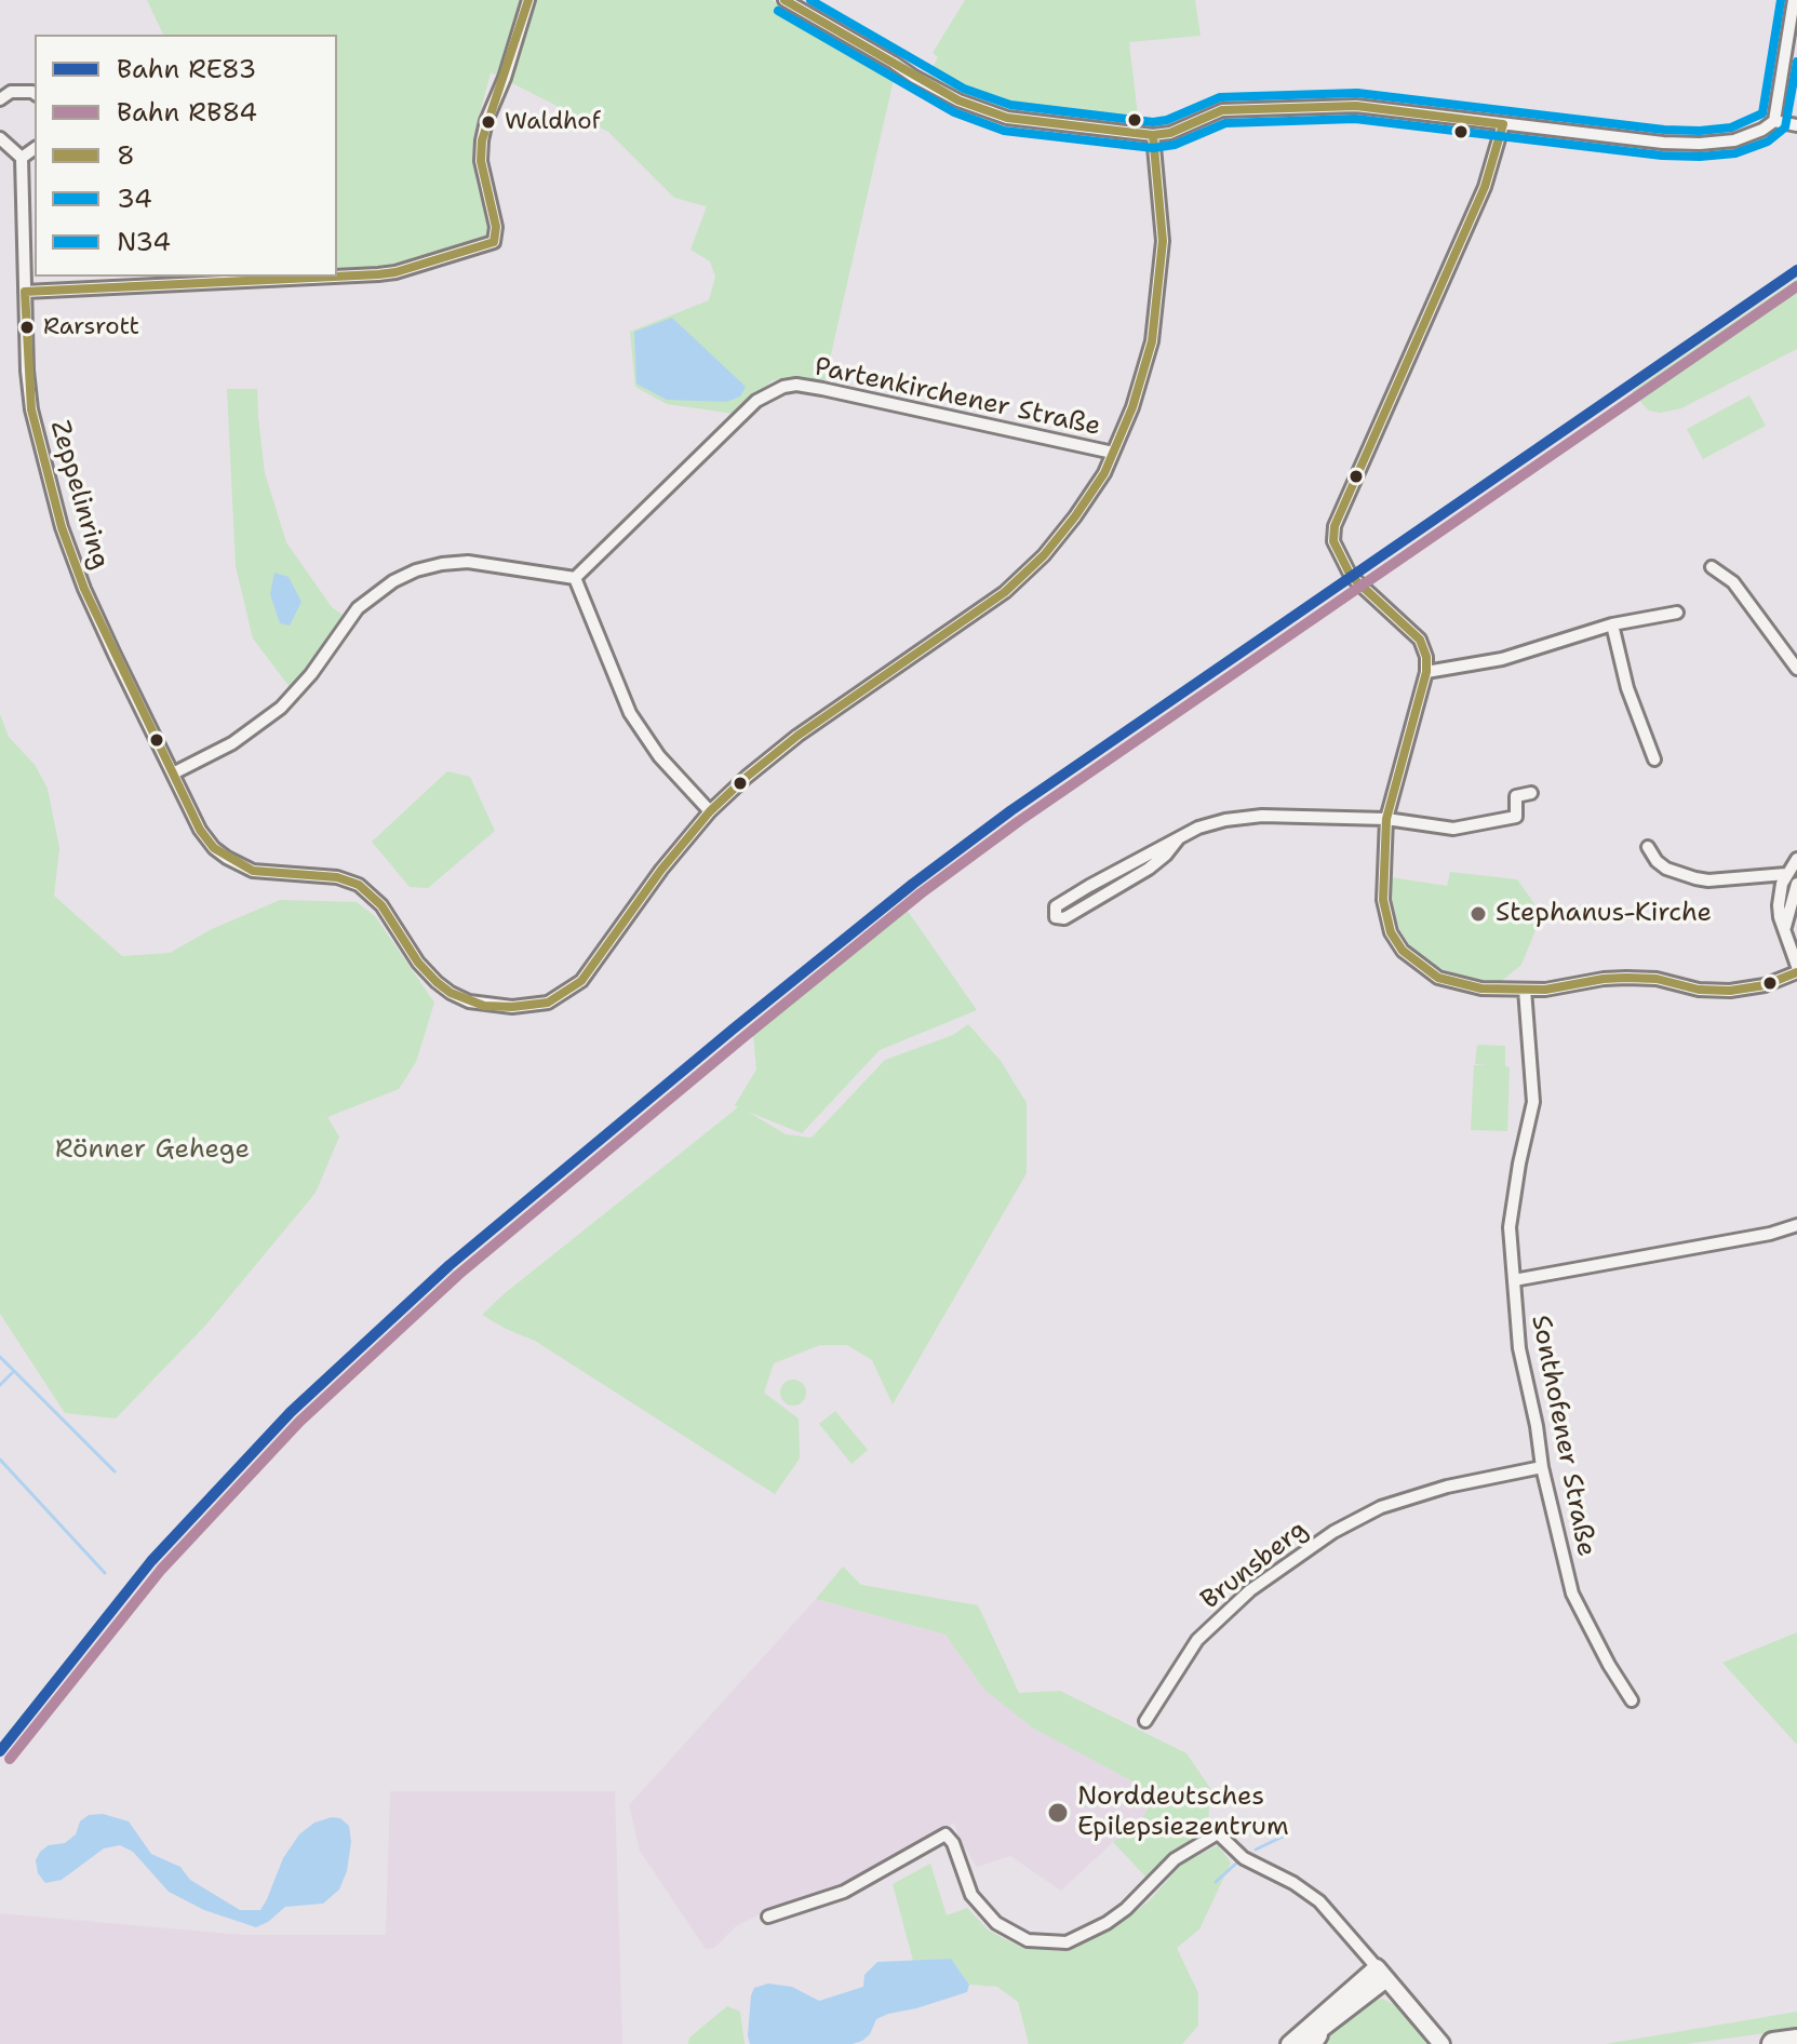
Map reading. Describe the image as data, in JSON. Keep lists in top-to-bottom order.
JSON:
{
  "streets": {
    "street": [
      "Partenkirchener Straße",
      "Zeppelinring",
      "Sonthofener Straße",
      "Brunsberg"
    ]
  },
  "crossings": [
    ["Partenkirchener Straße", "Zeppelinring"],
    ["Sonthofener Straße", "Brunsberg"]
  ],
  "parks": ["Rönner Gehege"],
  "places": [
    "Waldhof",
    "Rarsrott",
    "Stephanus-Kirche",
    "Norddeutsches Epilepsiezentrum"
  ],
  "lines": [
    "transit line 8",
    "transit line N34",
    "transit line 34",
    "rail line RE83",
    "rail line RB84"
  ],
  "legend": [
    "Bahn RE83",
    "Bahn RB84",
    "8",
    "34",
    "N34"
  ]
}
